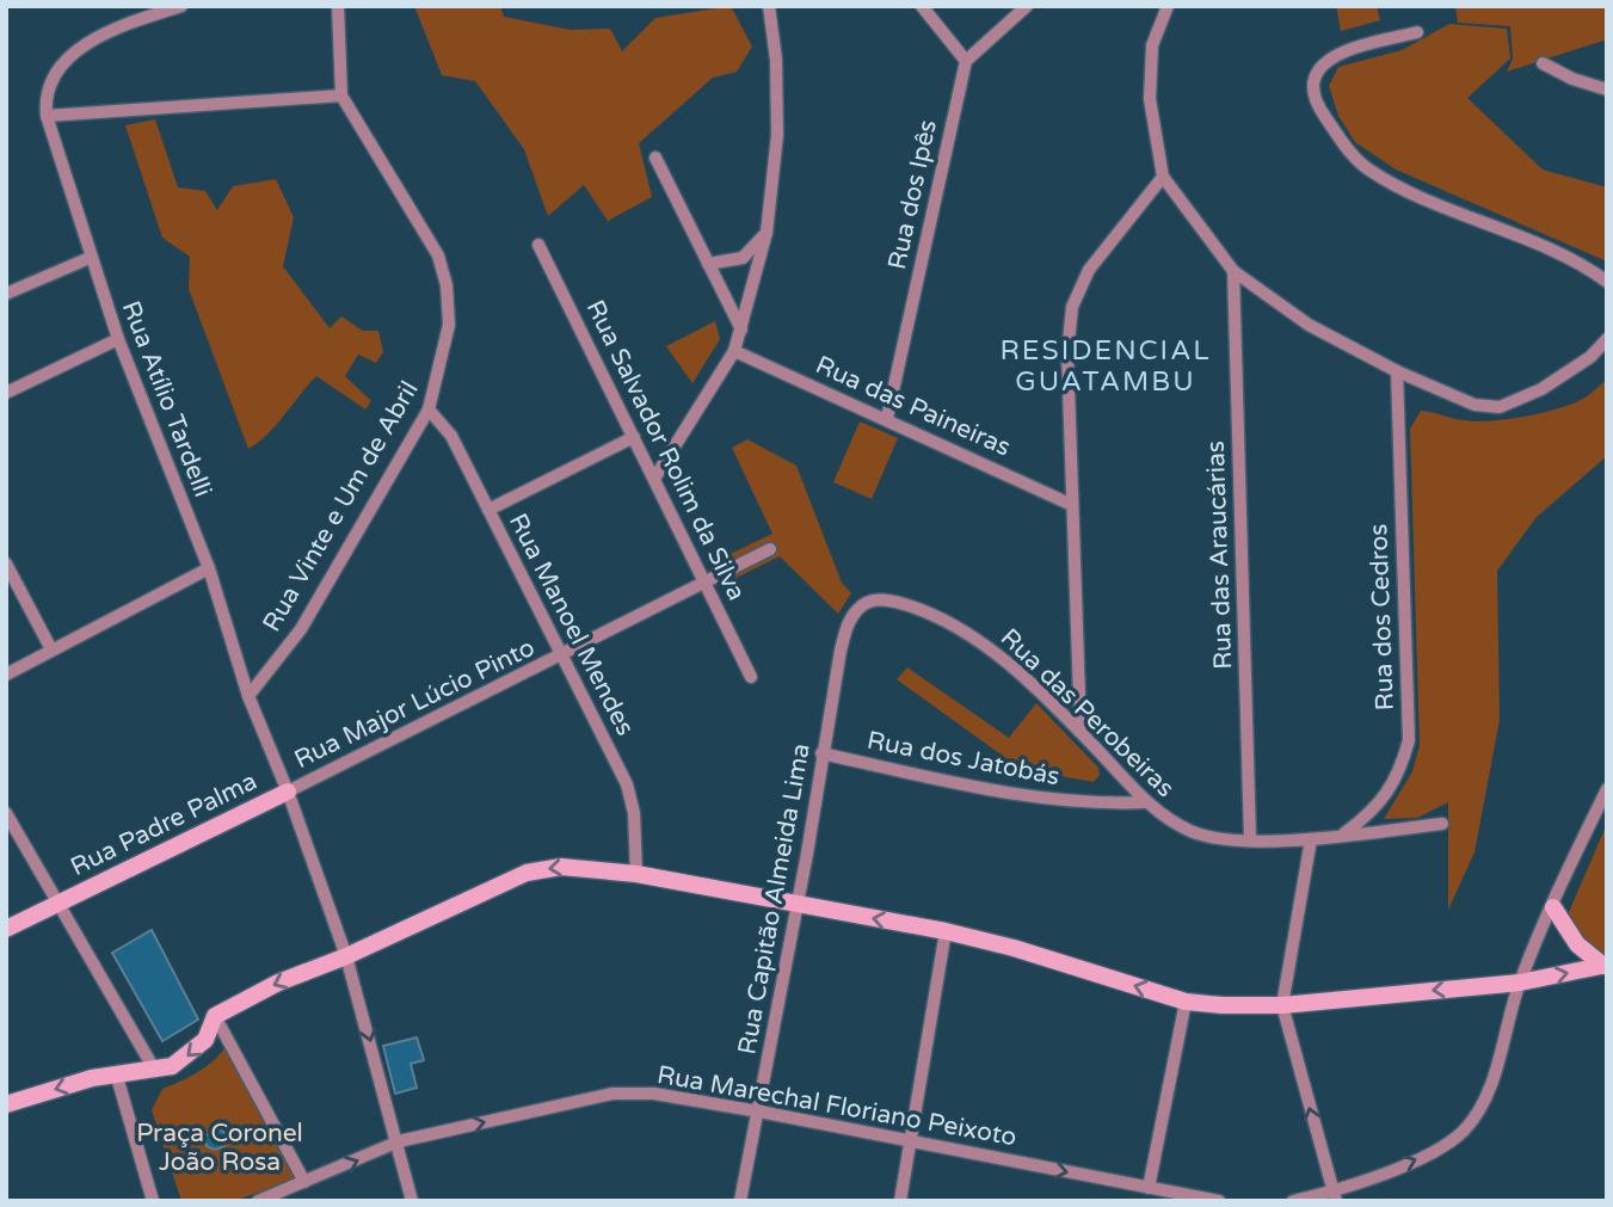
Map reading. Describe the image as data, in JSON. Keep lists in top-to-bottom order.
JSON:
{
  "streets": {
    "street": [
      "Rua dos Ipês",
      "Rua Atílio Tardelli",
      "Rua das Paineiras",
      "Rua Salvador Rolim da Silva",
      "Rua Vinte e Um de Abril",
      "Rua das Araucárias",
      "Rua dos Cedros",
      "Rua Manoel Mendes",
      "Rua Major Lúcio Pinto",
      "Rua das Perobeiras",
      "Rua dos Jatobás",
      "Rua Padre Palma",
      "Rua Capitão Almeida Lima",
      "Rua Marechal Floriano Peixoto"
    ]
  },
  "crossings": [
    ["Rua dos Ipês", "Rua das Paineiras"],
    ["Rua Atílio Tardelli", "Rua Vinte e Um de Abril"],
    ["Rua Atílio Tardelli", "Rua Major Lúcio Pinto"],
    ["Rua Atílio Tardelli", "Rua Padre Palma"],
    ["Rua Atílio Tardelli", "Rua Marechal Floriano Peixoto"],
    ["Rua Salvador Rolim da Silva", "Rua Major Lúcio Pinto"],
    ["Rua Vinte e Um de Abril", "Rua Manoel Mendes"],
    ["Rua das Araucárias", "Rua das Perobeiras"],
    ["Rua dos Cedros", "Rua das Perobeiras"],
    ["Rua Manoel Mendes", "Rua Major Lúcio Pinto"],
    ["Rua Major Lúcio Pinto", "Rua Padre Palma"],
    ["Rua das Perobeiras", "Rua dos Jatobás"],
    ["Rua das Perobeiras", "Rua Capitão Almeida Lima"],
    ["Rua dos Jatobás", "Rua Capitão Almeida Lima"],
    ["Rua Capitão Almeida Lima", "Rua Marechal Floriano Peixoto"]
  ],
  "one_way": ["Rua Marechal Floriano Peixoto"],
  "districts": ["RESIDENCIAL GUATAMBU"],
  "parks": ["Praça Coronel João Rosa"]
}
